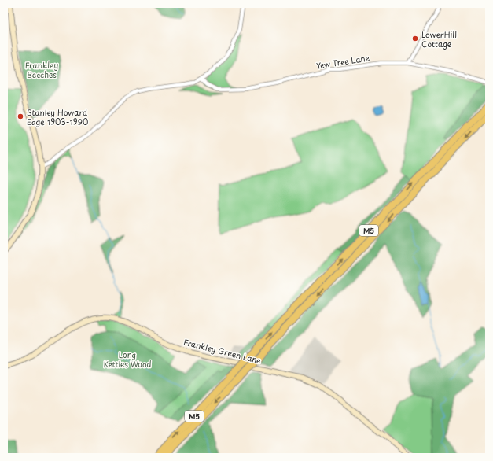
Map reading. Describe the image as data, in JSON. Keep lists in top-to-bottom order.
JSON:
{
  "streets": {
    "highway": ["M5"],
    "street": ["Yew Tree Lane", "Frankley Green Lane"]
  },
  "parks": ["Frankley Beeches", "Long Kettles Wood"],
  "places": ["LowerHill Cottage", "Stanley Howard Edge 1903-1990"]
}
